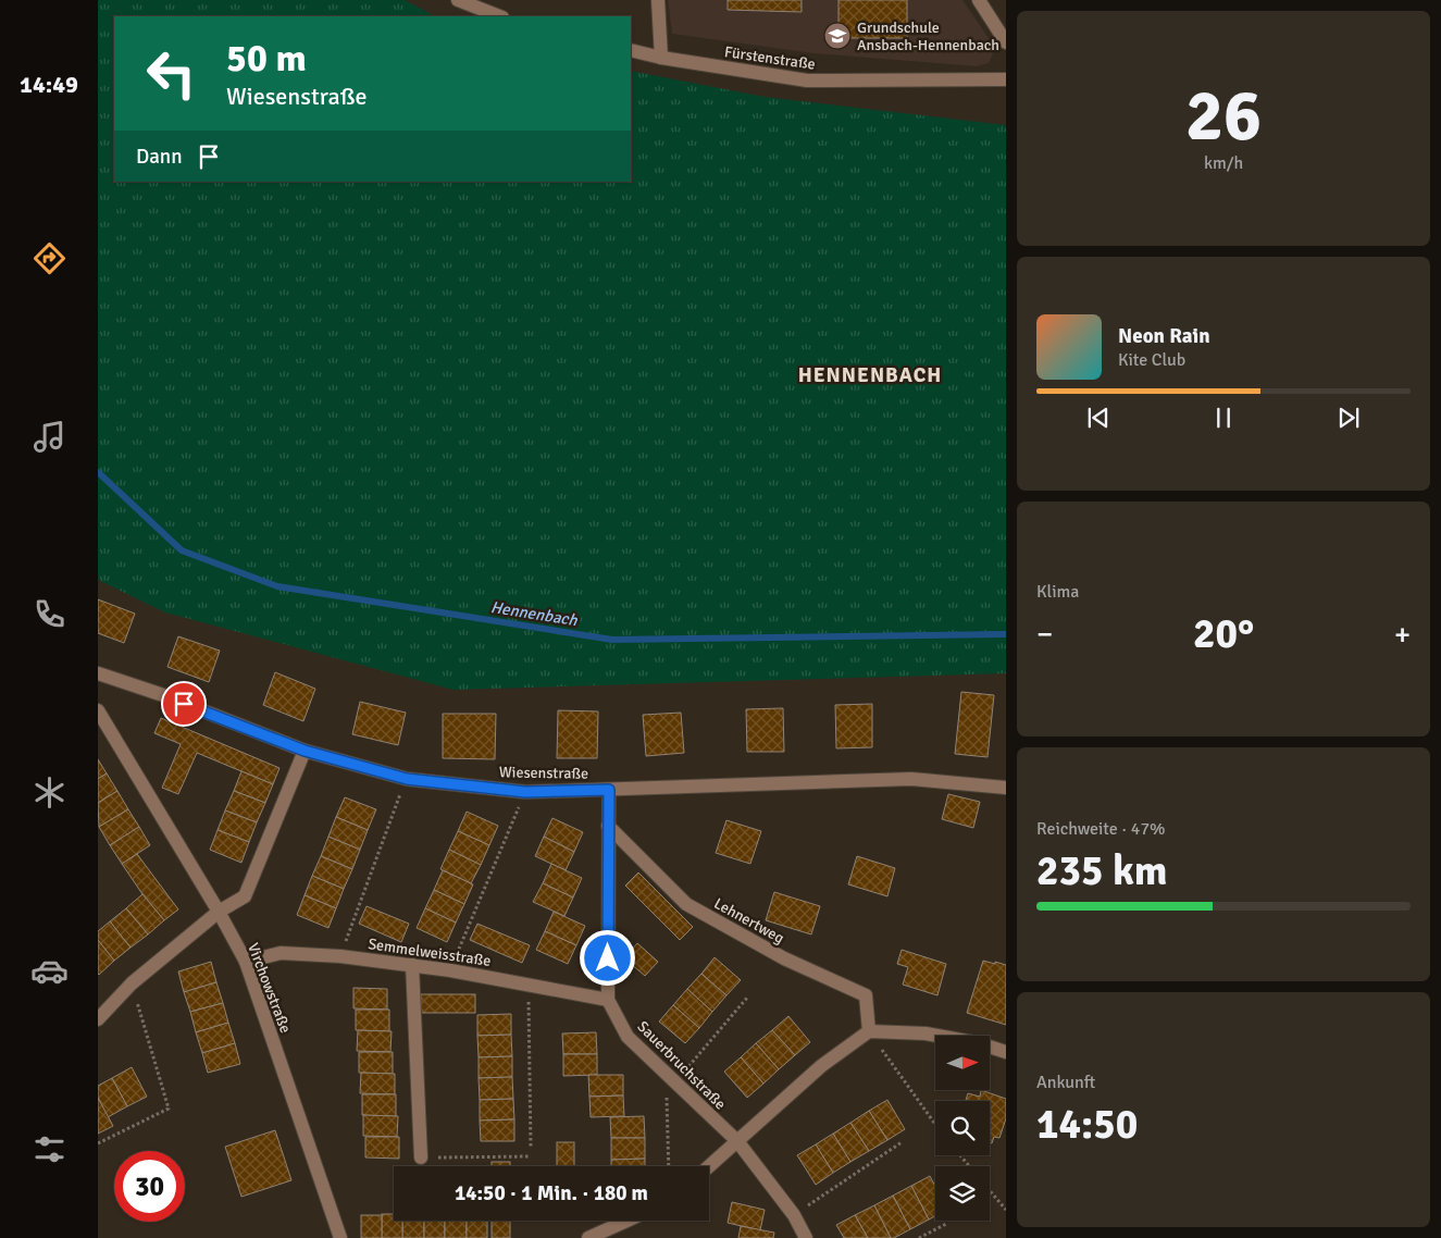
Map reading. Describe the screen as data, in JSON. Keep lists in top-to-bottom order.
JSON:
{
  "streets": {
    "street": [
      "Fürstenstraße",
      "Wiesenstraße",
      "Lehnertweg",
      "Semmelweisstraße",
      "Virchowstraße",
      "Sauerbruchstraße"
    ]
  },
  "crossings": [
    ["Wiesenstraße", "Sauerbruchstraße"],
    ["Lehnertweg", "Sauerbruchstraße"],
    ["Semmelweisstraße", "Virchowstraße"],
    ["Semmelweisstraße", "Sauerbruchstraße"]
  ],
  "districts": ["HENNENBACH"],
  "water": ["Hennenbach"],
  "places": {
    "school or university": ["Grundschule Ansbach-Hennenbach"]
  },
  "north": "right",
  "page": {
    "tabs": "14:49",
    "tile": [
      ["26", "km/h"],
      "Klima",
      ["Reichweite · 47%", "235 km"],
      ["Ankunft", "14:50"]
    ],
    "turn": ["50 m", "Wiesenstraße"],
    "then": "Dann",
    "song": ["Neon Rain", "Kite Club"],
    "heat": ["−", "20°", "+"],
    "limit": "30",
    "trip": "14:50 · 1 Min. · 180 m"
  }
}
